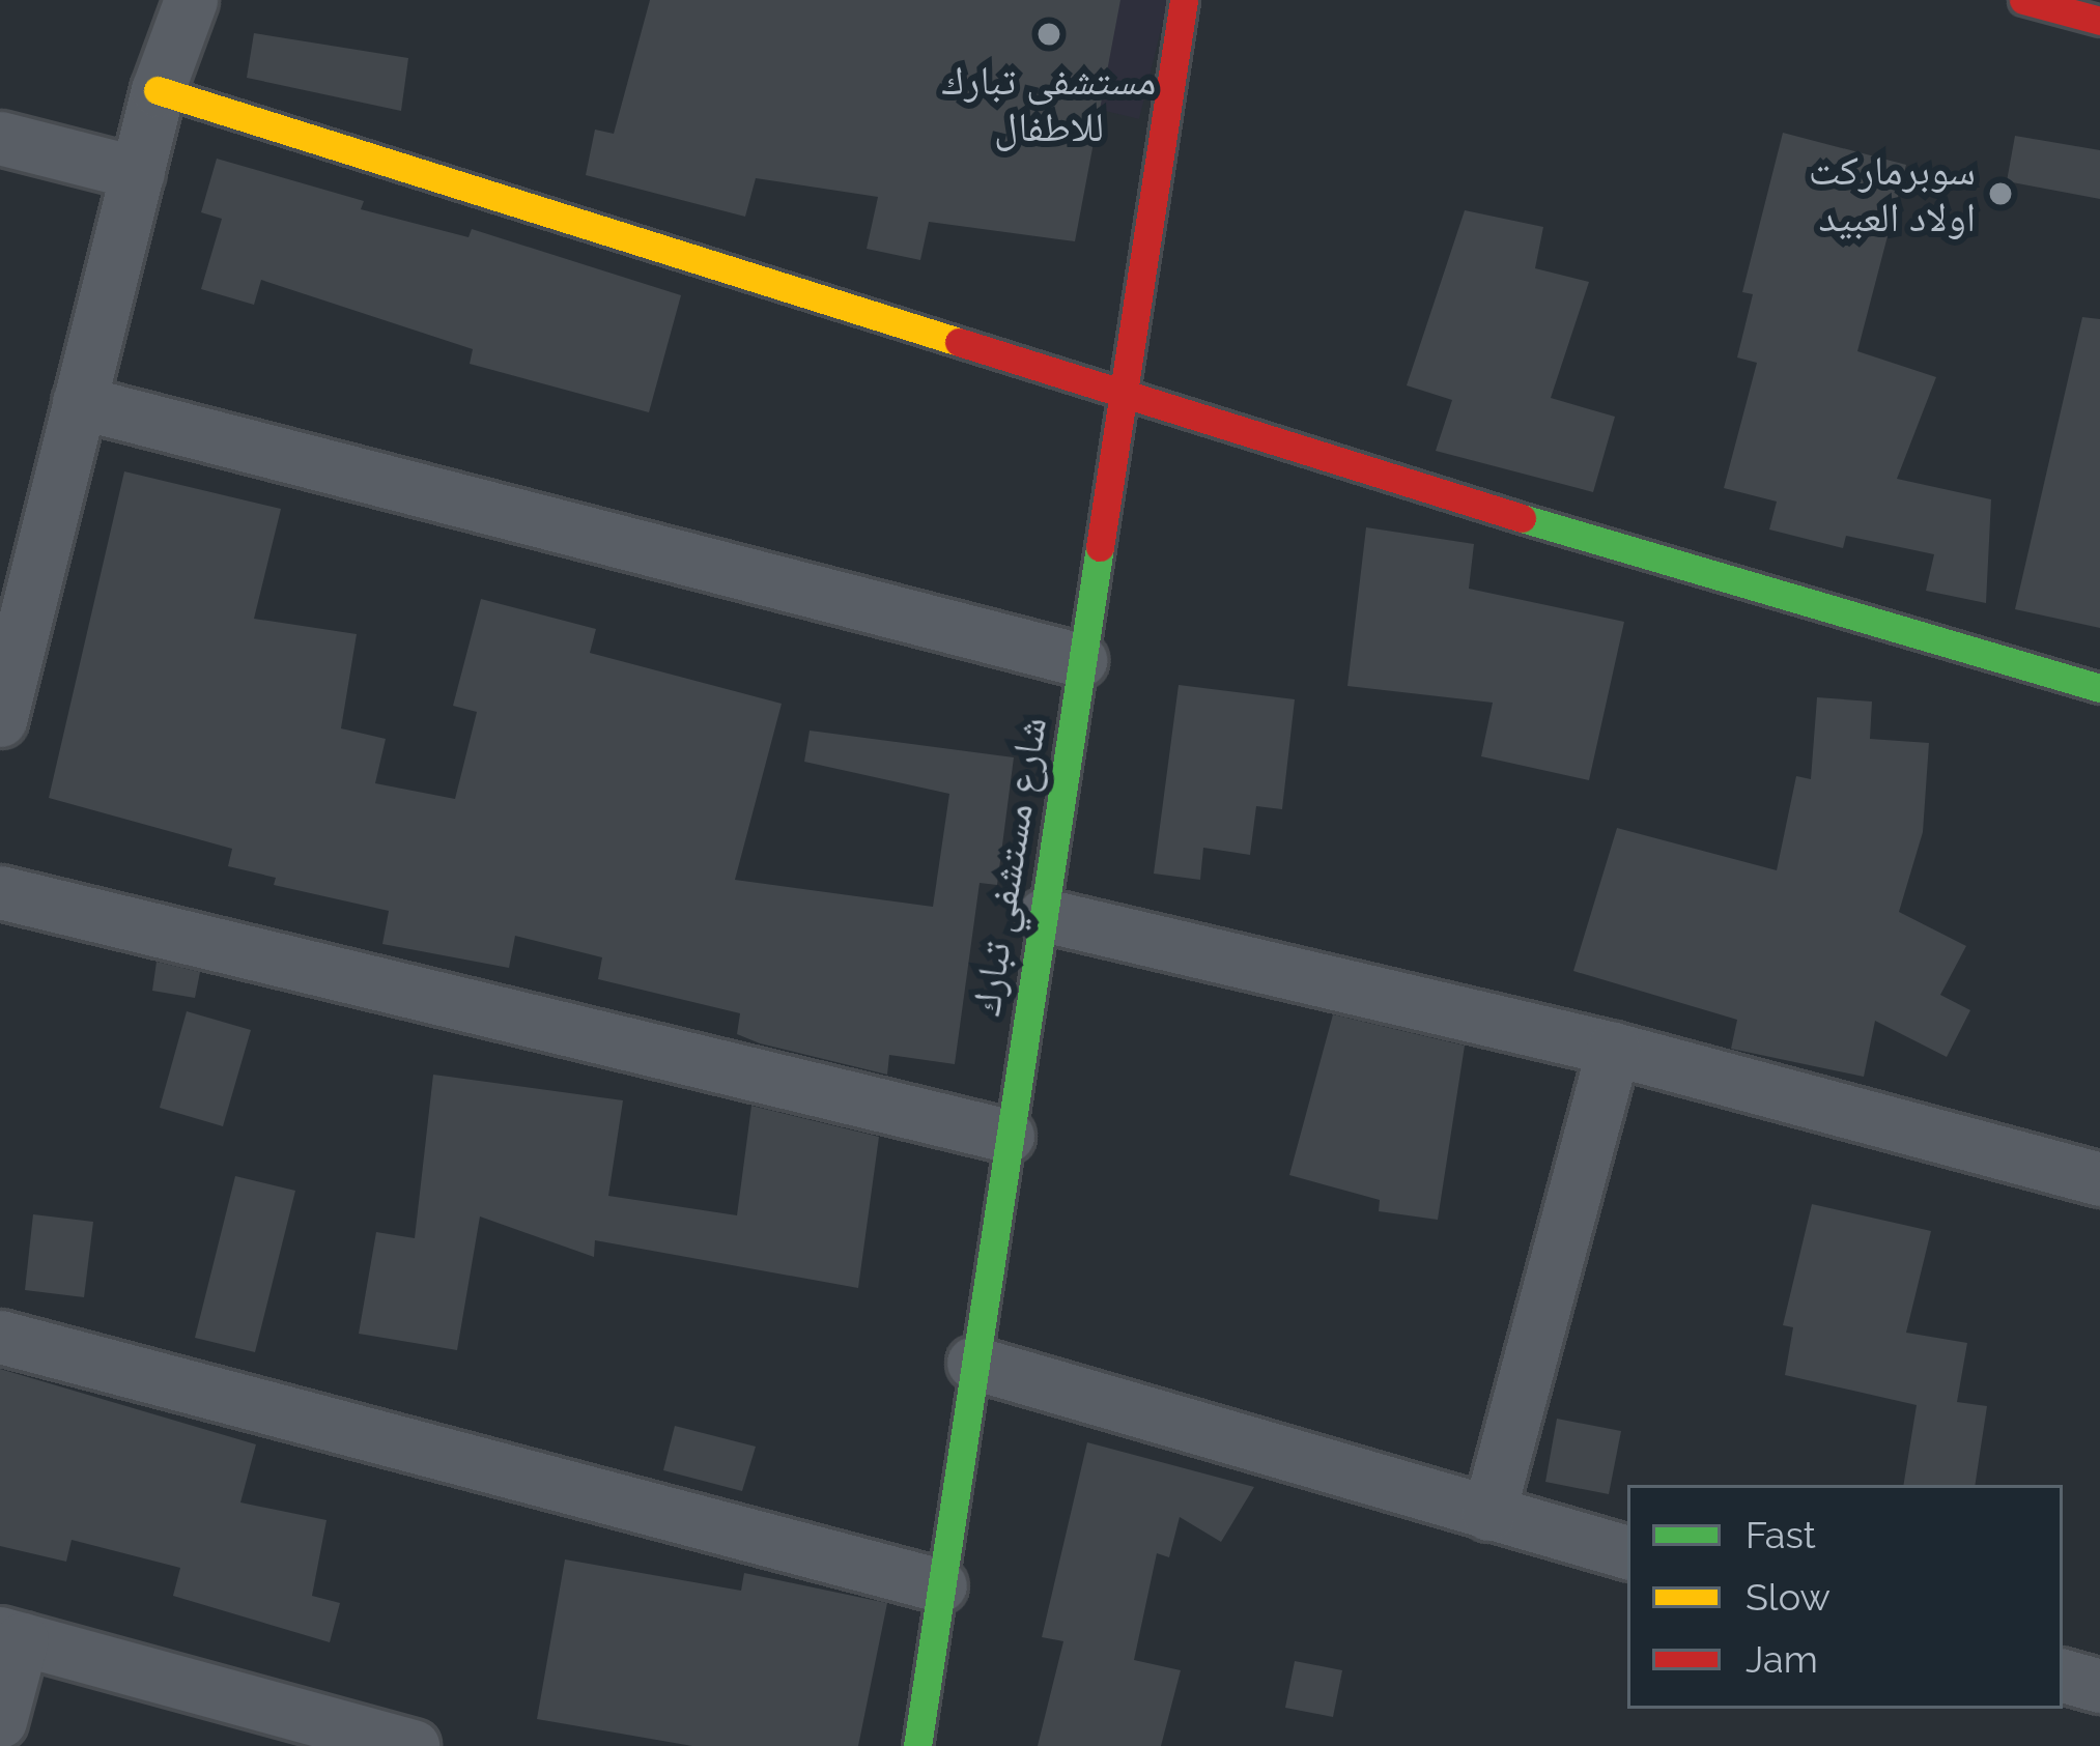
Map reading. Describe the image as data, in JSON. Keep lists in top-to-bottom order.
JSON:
{
  "streets": {
    "street": ["شارع مستشفي تبارك"]
  },
  "places": ["مستشفى تبارك للاطفال", "سوبرماركت اولاد العبيد"],
  "legend": ["Fast", "Slow", "Jam"]
}
